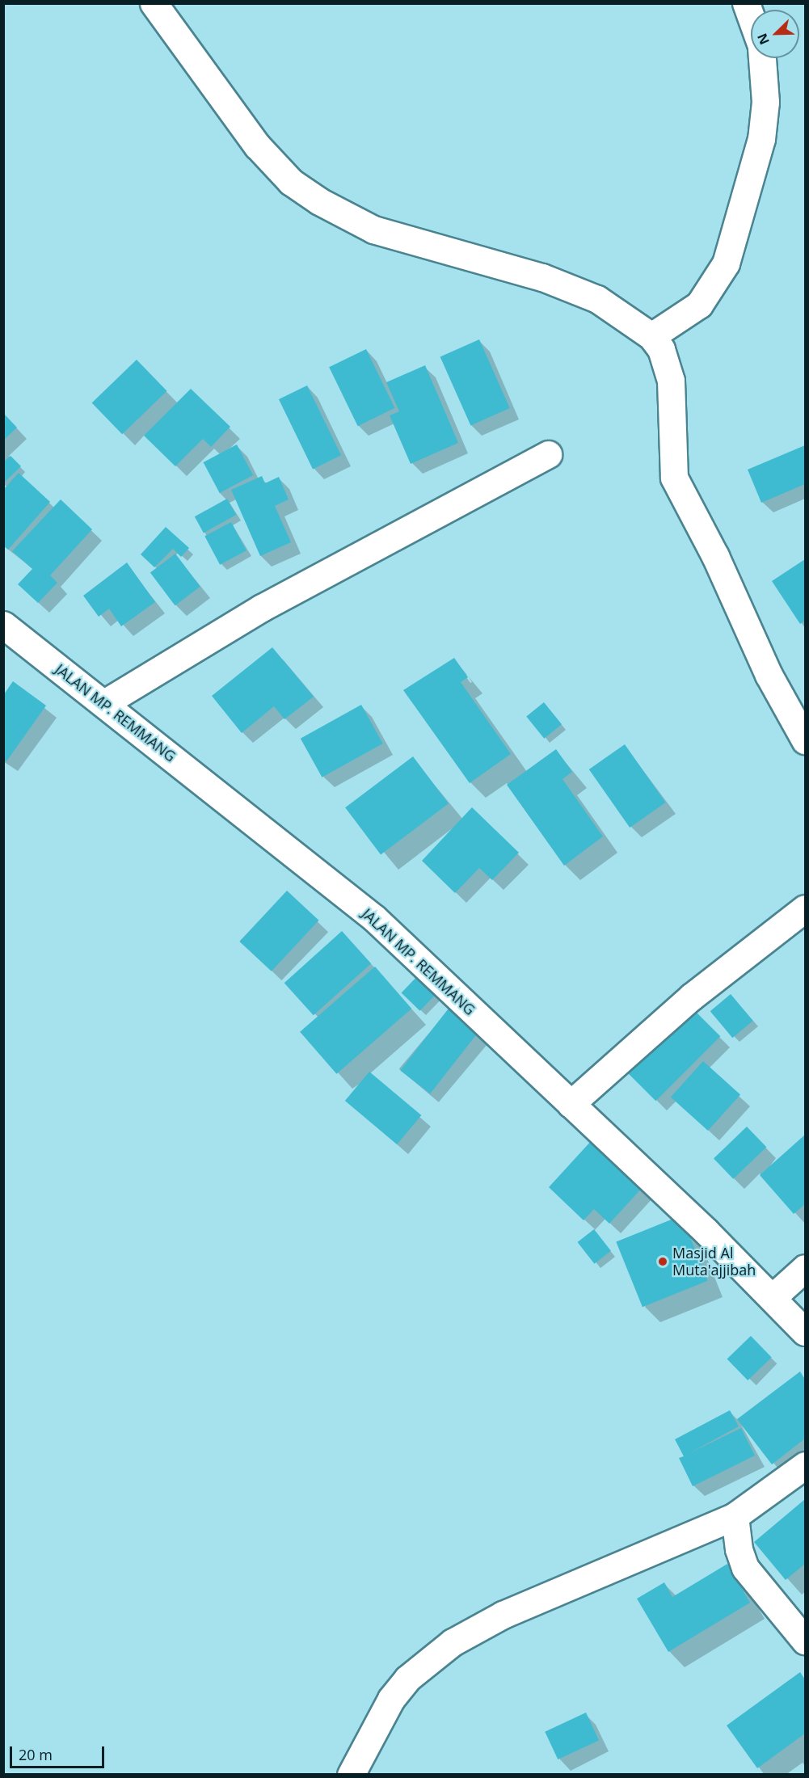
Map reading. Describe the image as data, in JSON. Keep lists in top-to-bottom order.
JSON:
{
  "streets": {
    "street": ["JALAN MP. REMMANG"]
  },
  "places": ["Masjid Al Muta'ajjibah"],
  "scale_bar": "20 m",
  "north": "bottom left"
}
